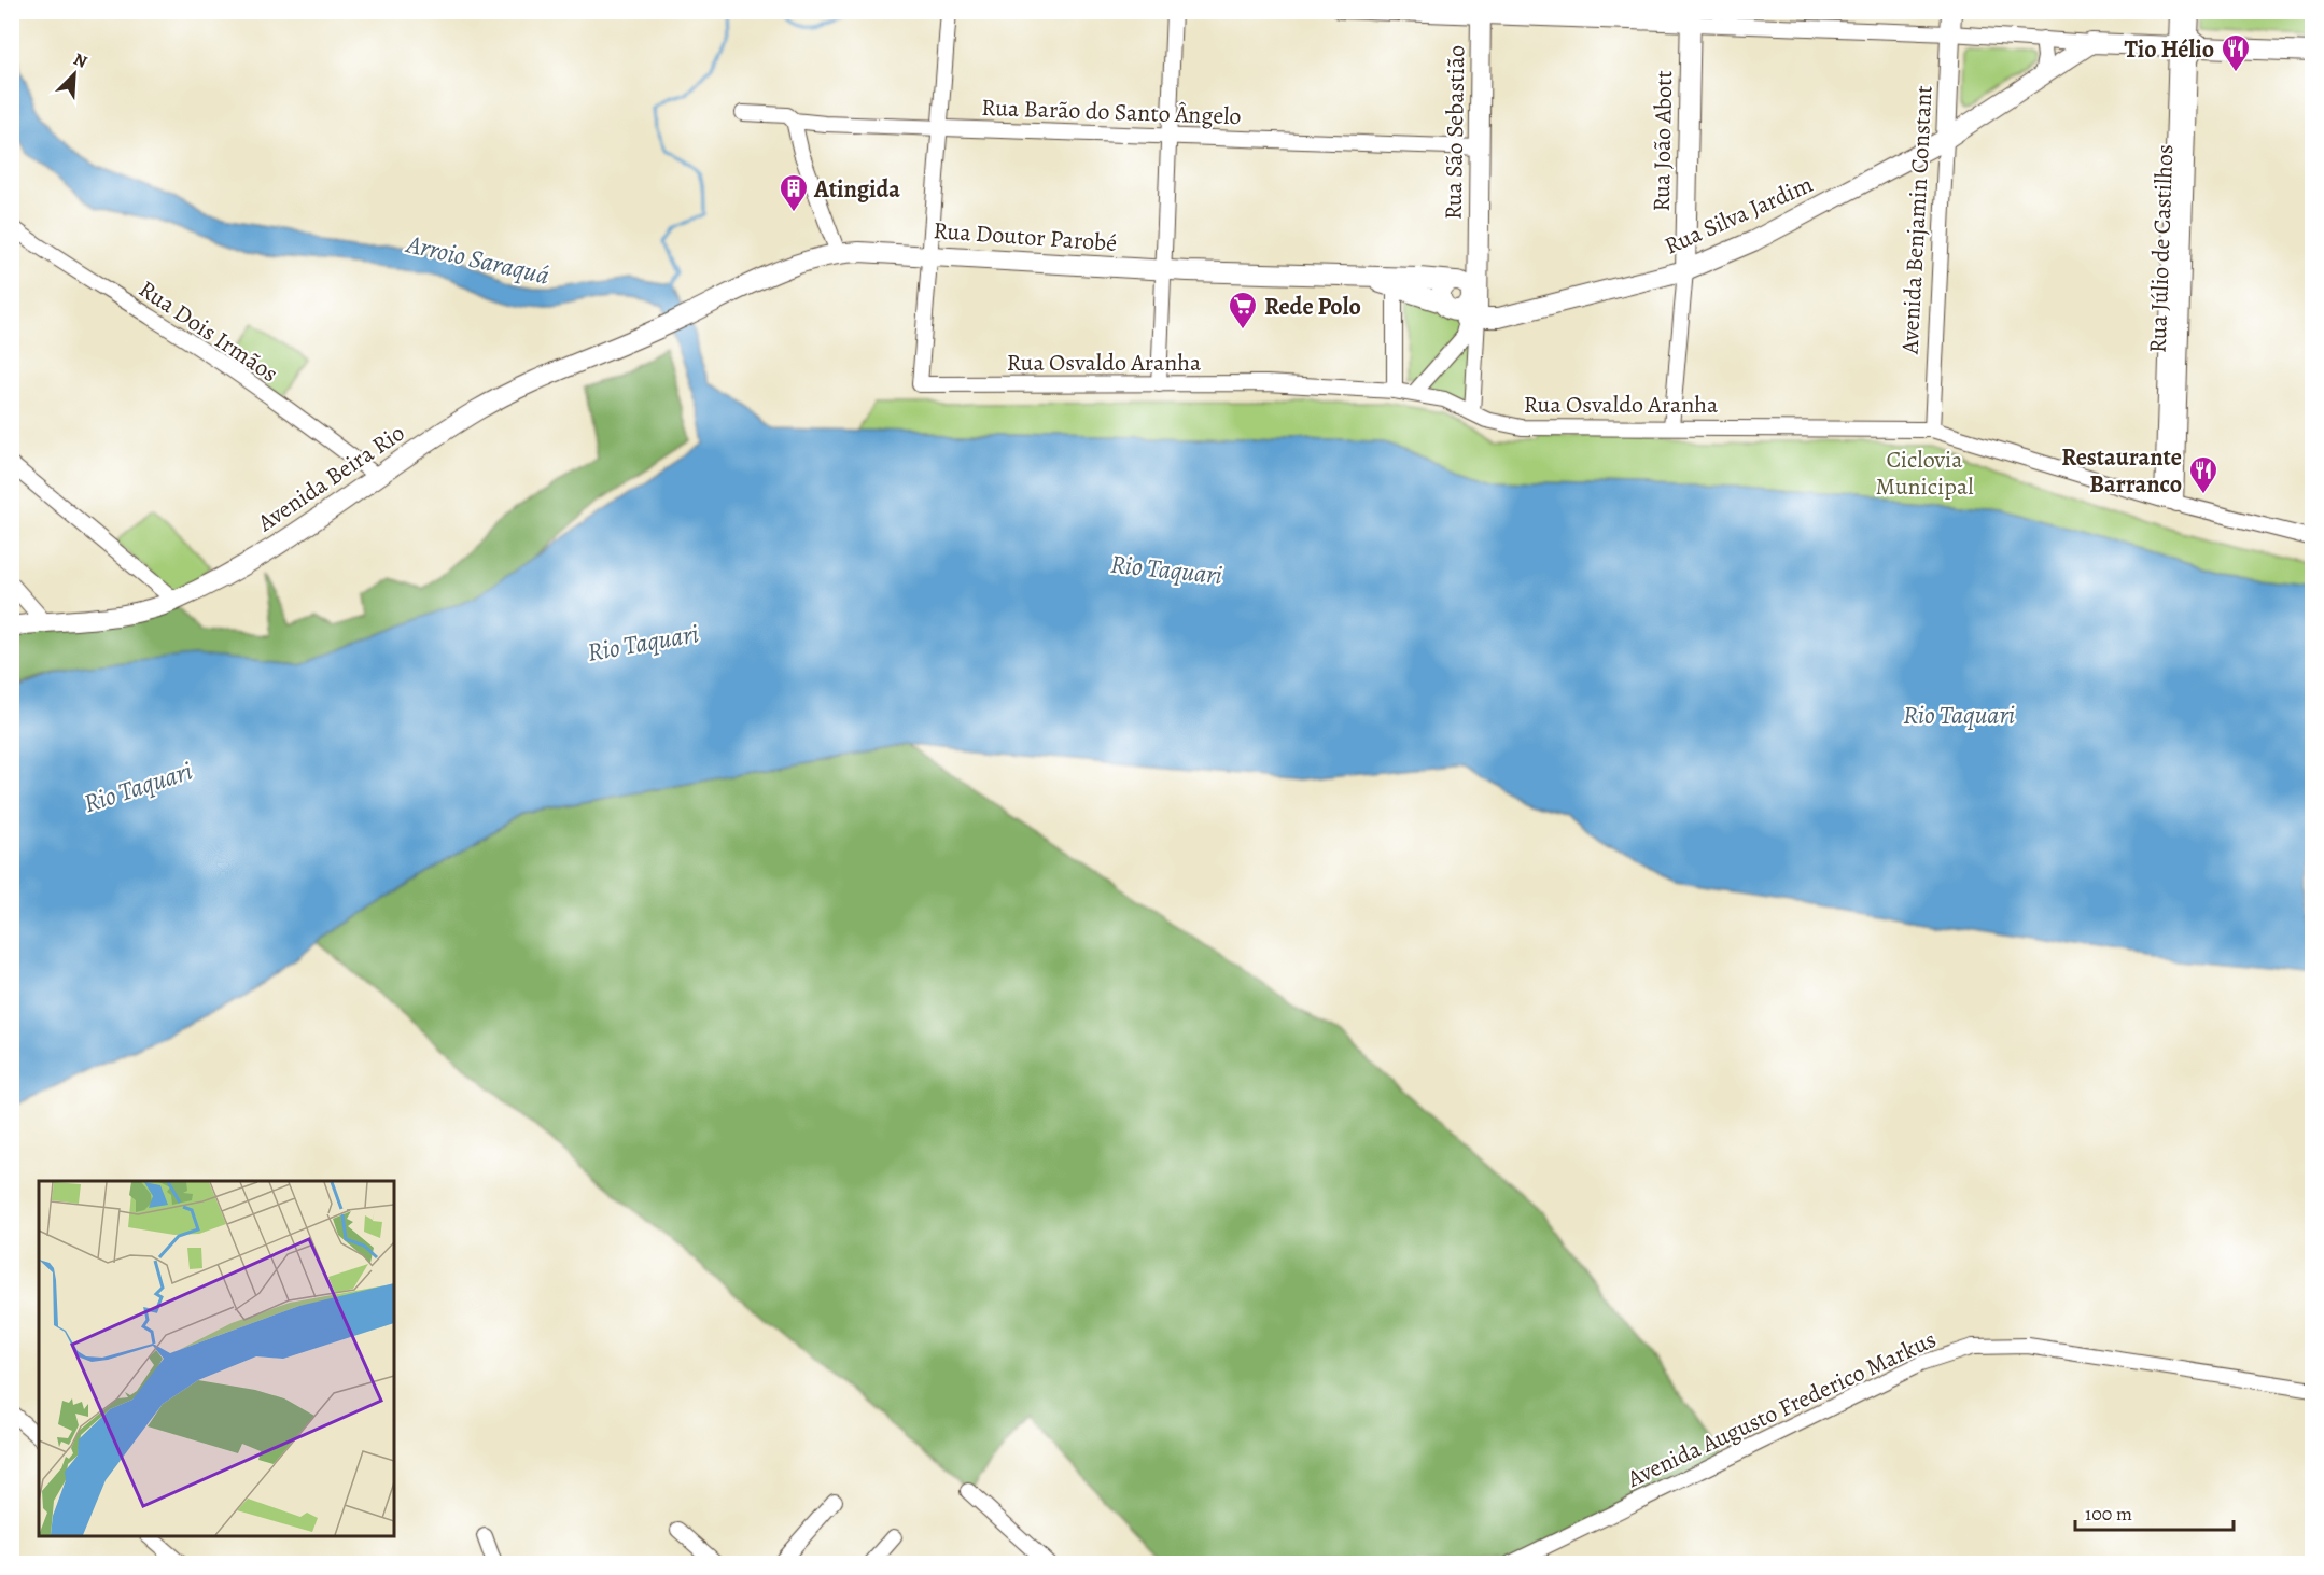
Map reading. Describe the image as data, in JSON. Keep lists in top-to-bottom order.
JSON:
{
  "streets": {
    "main road": [
      "Rua São Sebastião",
      "Rua João Abott",
      "Rua Silva Jardim",
      "Avenida Benjamin Constant",
      "Rua Doutor Parobé",
      "Avenida Beira Rio"
    ],
    "street": [
      "Rua Barão do Santo Ângelo",
      "Rua Júlio de Castilhos",
      "Rua Dois Irmãos",
      "Rua Osvaldo Aranha",
      "Avenida Augusto Frederico Markus"
    ]
  },
  "crossings": [
    ["Rua Barão do Santo Ângelo", "Rua São Sebastião"],
    ["Rua São Sebastião", "Rua Silva Jardim"],
    ["Rua São Sebastião", "Rua Doutor Parobé"],
    ["Rua João Abott", "Rua Silva Jardim"],
    ["Rua João Abott", "Rua Osvaldo Aranha"],
    ["Rua Silva Jardim", "Avenida Benjamin Constant"],
    ["Rua Silva Jardim", "Rua Doutor Parobé"],
    ["Avenida Benjamin Constant", "Rua Osvaldo Aranha"],
    ["Rua Doutor Parobé", "Rua Osvaldo Aranha"],
    ["Rua Doutor Parobé", "Avenida Beira Rio"],
    ["Rua Júlio de Castilhos", "Rua Osvaldo Aranha"],
    ["Rua Dois Irmãos", "Avenida Beira Rio"]
  ],
  "water": ["Arroio Saraquá", "Rio Taquari"],
  "parks": ["Ciclovia Municipal"],
  "places": {
    "restaurant": ["Tio Hélio", "Restaurante Barranco"],
    "building": ["Atingida"],
    "supermarket": ["Rede Polo"]
  },
  "scale_bar": "100 m",
  "north": "top right"
}
